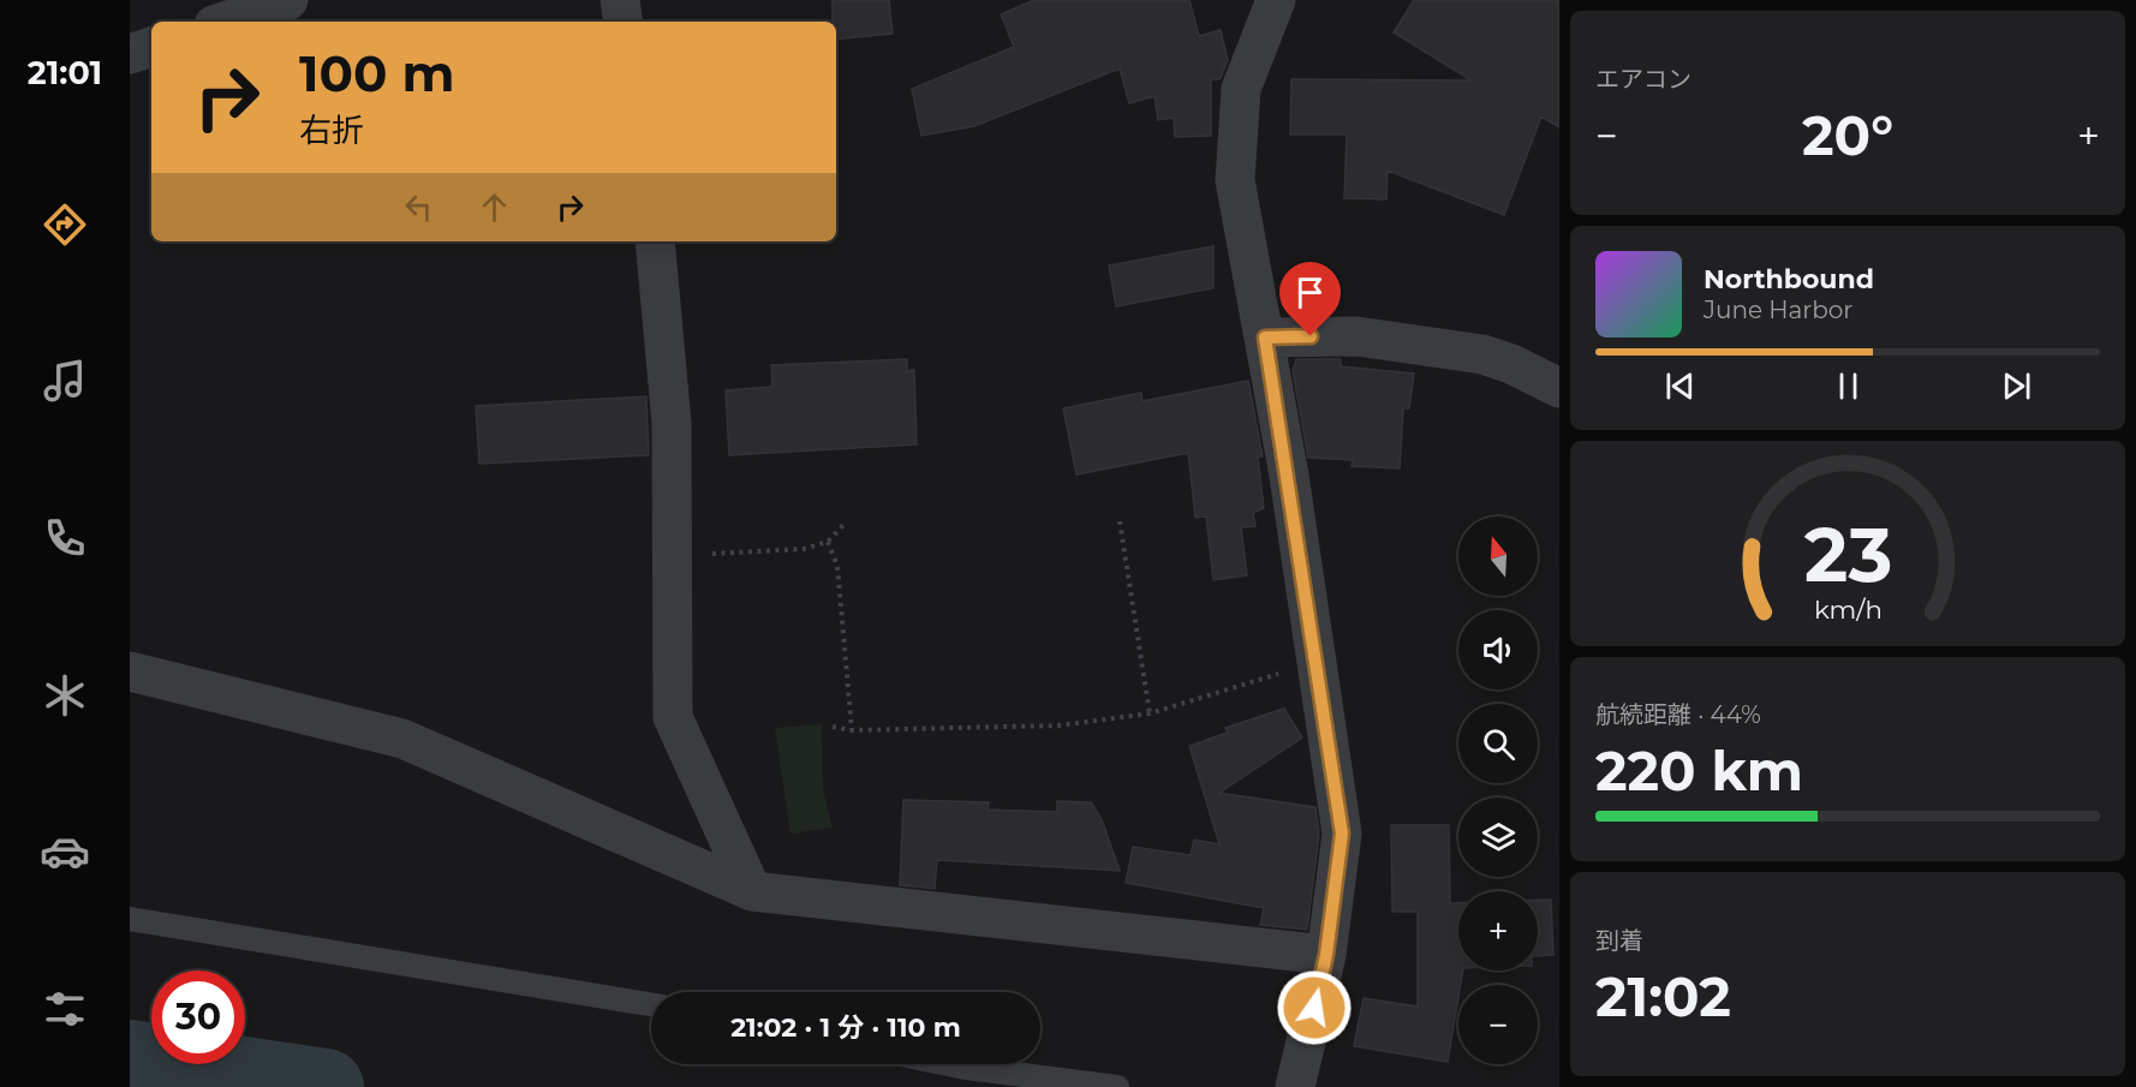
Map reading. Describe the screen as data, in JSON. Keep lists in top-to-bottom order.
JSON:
{
  "north": "top",
  "page": {
    "tabs": "21:01",
    "tile": [
      "エアコン",
      ["航続距離 · 44%", "220 km"],
      ["到着", "21:02"]
    ],
    "turn": ["100 m", "右折"],
    "heat": ["−", "20°", "+"],
    "song": ["Northbound", "June Harbor"],
    "map_buttons": ["+", "−"],
    "limit": "30",
    "trip": "21:02 · 1 分 · 110 m",
    "gauge": ["23", "km/h"]
  }
}
